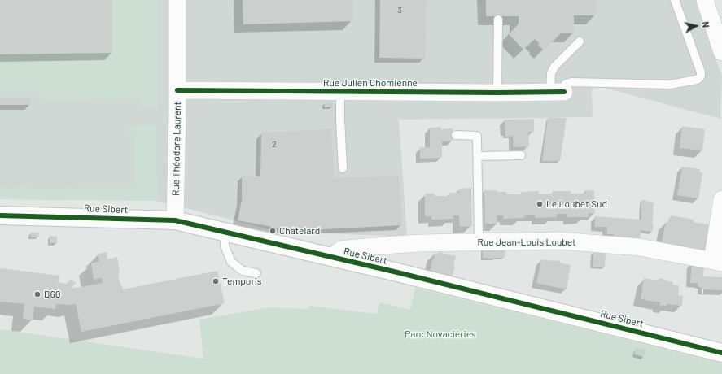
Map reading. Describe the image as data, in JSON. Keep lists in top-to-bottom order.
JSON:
{
  "streets": {
    "street": [
      "Rue Julien Chomienne",
      "Rue Théodore Laurent",
      "Rue Sibert",
      "Rue Jean-Louis Loubet"
    ]
  },
  "crossings": [
    ["Rue Julien Chomienne", "Rue Théodore Laurent"],
    ["Rue Théodore Laurent", "Rue Sibert"],
    ["Rue Sibert", "Rue Jean-Louis Loubet"]
  ],
  "parks": ["Parc Novaciéries"],
  "places": [
    "Le Loubet Sud",
    "Châtelard",
    "Temporis",
    "B60"
  ],
  "house_numbers": ["3", "2"],
  "north": "right"
}
